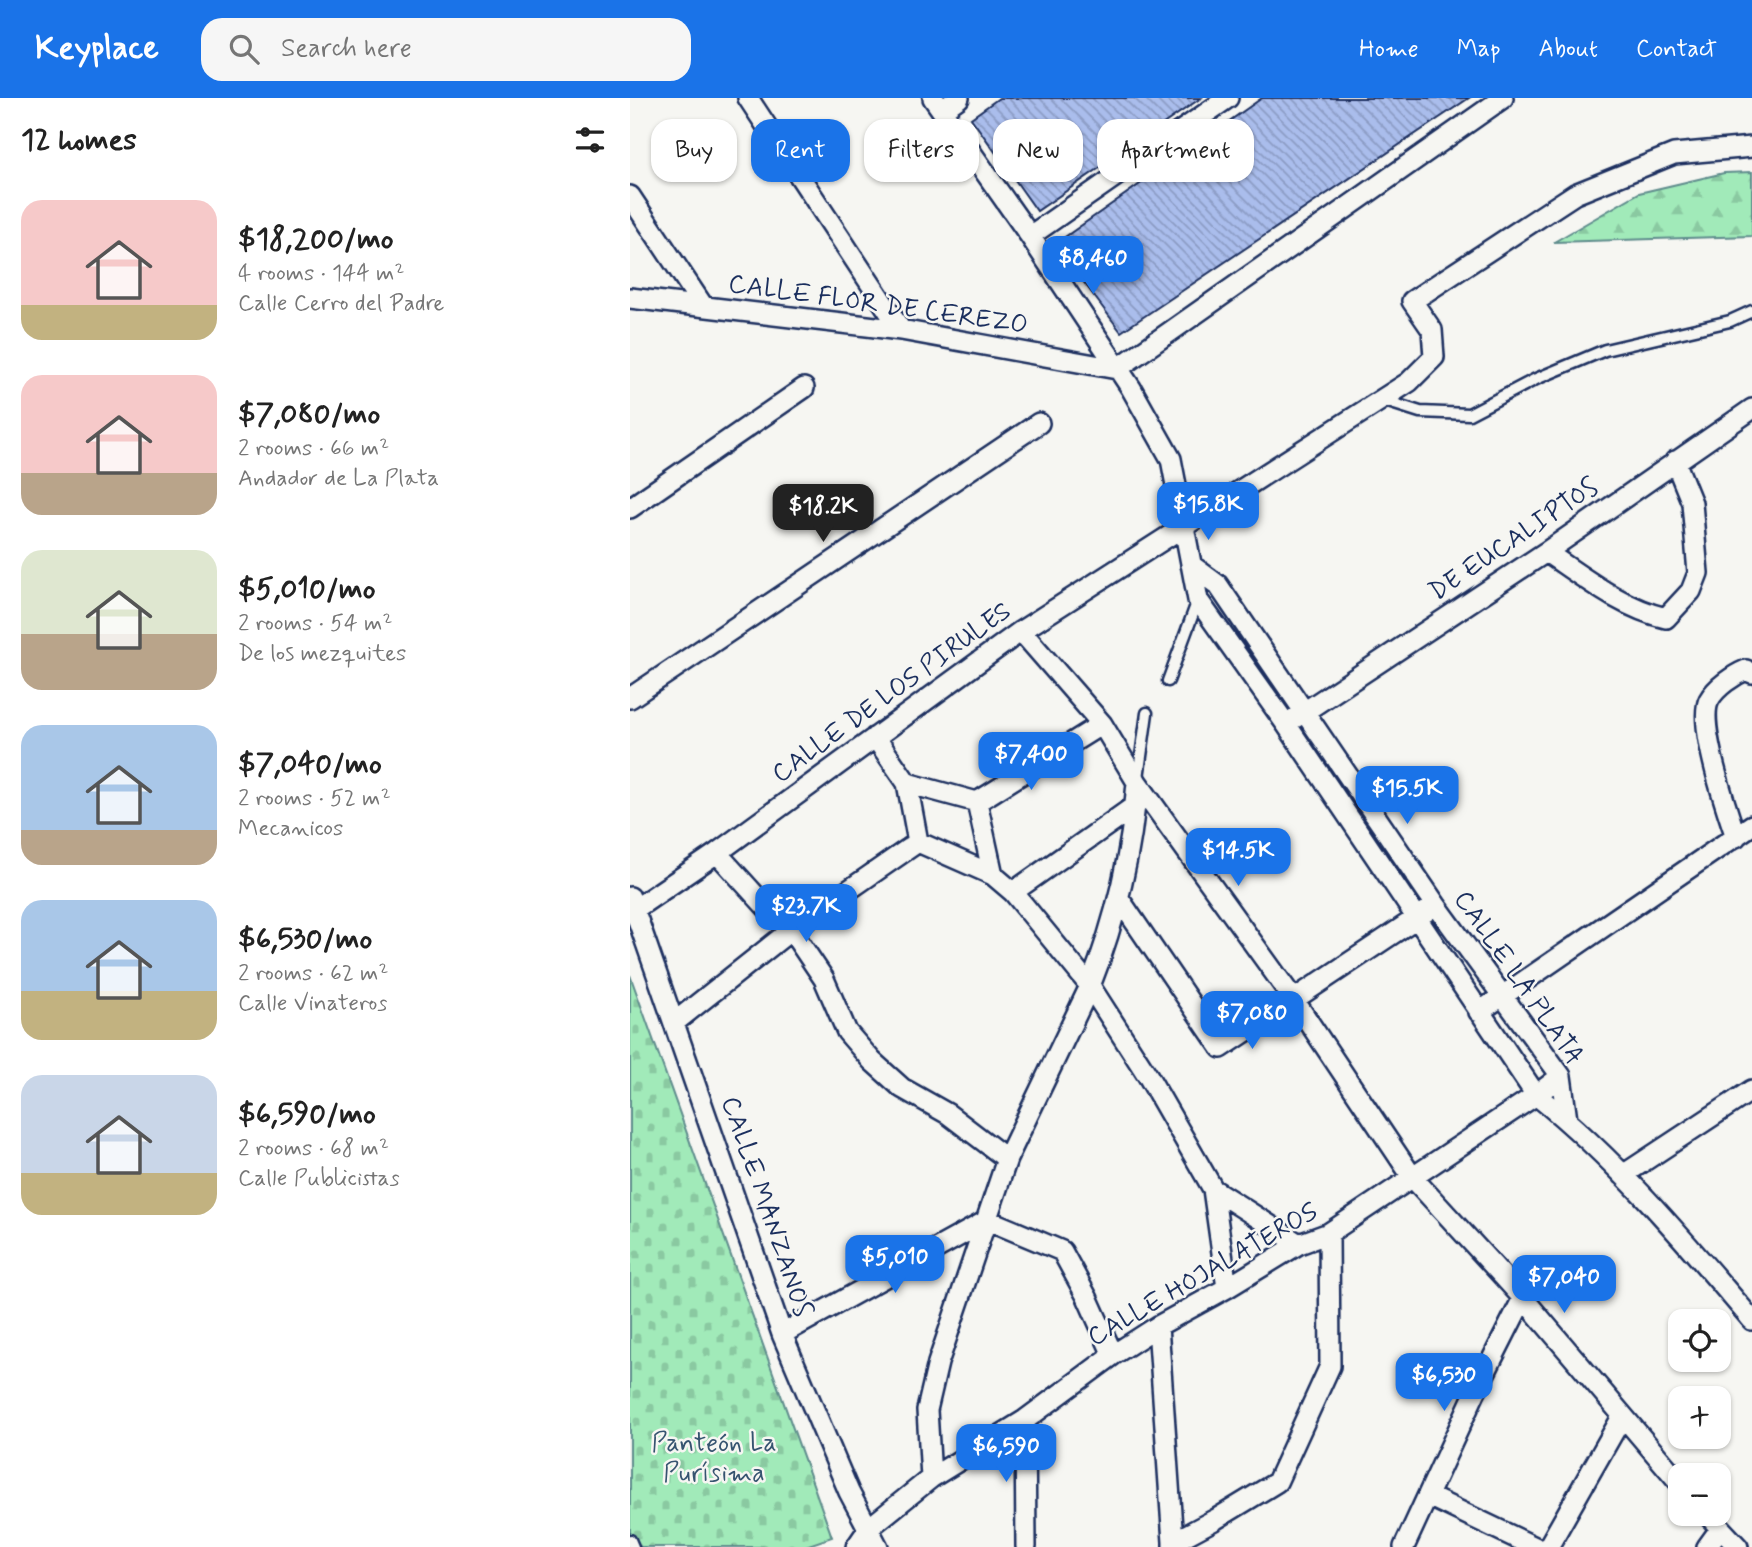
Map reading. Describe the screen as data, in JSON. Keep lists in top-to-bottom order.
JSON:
{
  "streets": {
    "street": [
      "CALLE FLOR DE CEREZO",
      "DE EUCALIPTOS",
      "CALLE DE LOS PIRULES",
      "CALLE LA PLATA",
      "CALLE MANZANOS",
      "CALLE HOJALATEROS"
    ]
  },
  "crossings": [
    ["DE EUCALIPTOS", "CALLE LA PLATA"],
    ["CALLE DE LOS PIRULES", "CALLE MANZANOS"],
    ["CALLE LA PLATA", "CALLE HOJALATEROS"],
    ["CALLE MANZANOS", "CALLE HOJALATEROS"]
  ],
  "parks": ["Panteón La Purísima"],
  "page": {
    "header": "Keyplace",
    "search": "Search here",
    "nav": [
      "Home",
      "Map",
      "About",
      "Contact"
    ],
    "heading": "12 homes",
    "chip": [
      "Buy",
      "Rent",
      "Filters",
      "New",
      "Apartment"
    ],
    "list": [
      {
        "name": "$18,200/mo",
        "note": "4 rooms · 144 m² · Calle Cerro del Padre"
      },
      {
        "name": "$7,080/mo",
        "note": "2 rooms · 66 m² · Andador de La Plata"
      },
      {
        "name": "$5,010/mo",
        "note": "2 rooms · 54 m² · De los mezquites"
      },
      {
        "name": "$7,040/mo",
        "note": "2 rooms · 52 m² · Mecanicos"
      },
      {
        "name": "$6,530/mo",
        "note": "2 rooms · 62 m² · Calle Vinateros"
      },
      {
        "name": "$6,590/mo",
        "note": "2 rooms · 68 m² · Calle Publicistas"
      }
    ],
    "price": [
      "$8,460",
      "$15.8K",
      "$18.2K",
      "$7,400",
      "$15.5K",
      "$14.5K",
      "$23.7K",
      "$7,080",
      "$5,010",
      "$7,040",
      "$6,530",
      "$6,590"
    ],
    "map_buttons": ["+", "−"]
  }
}
